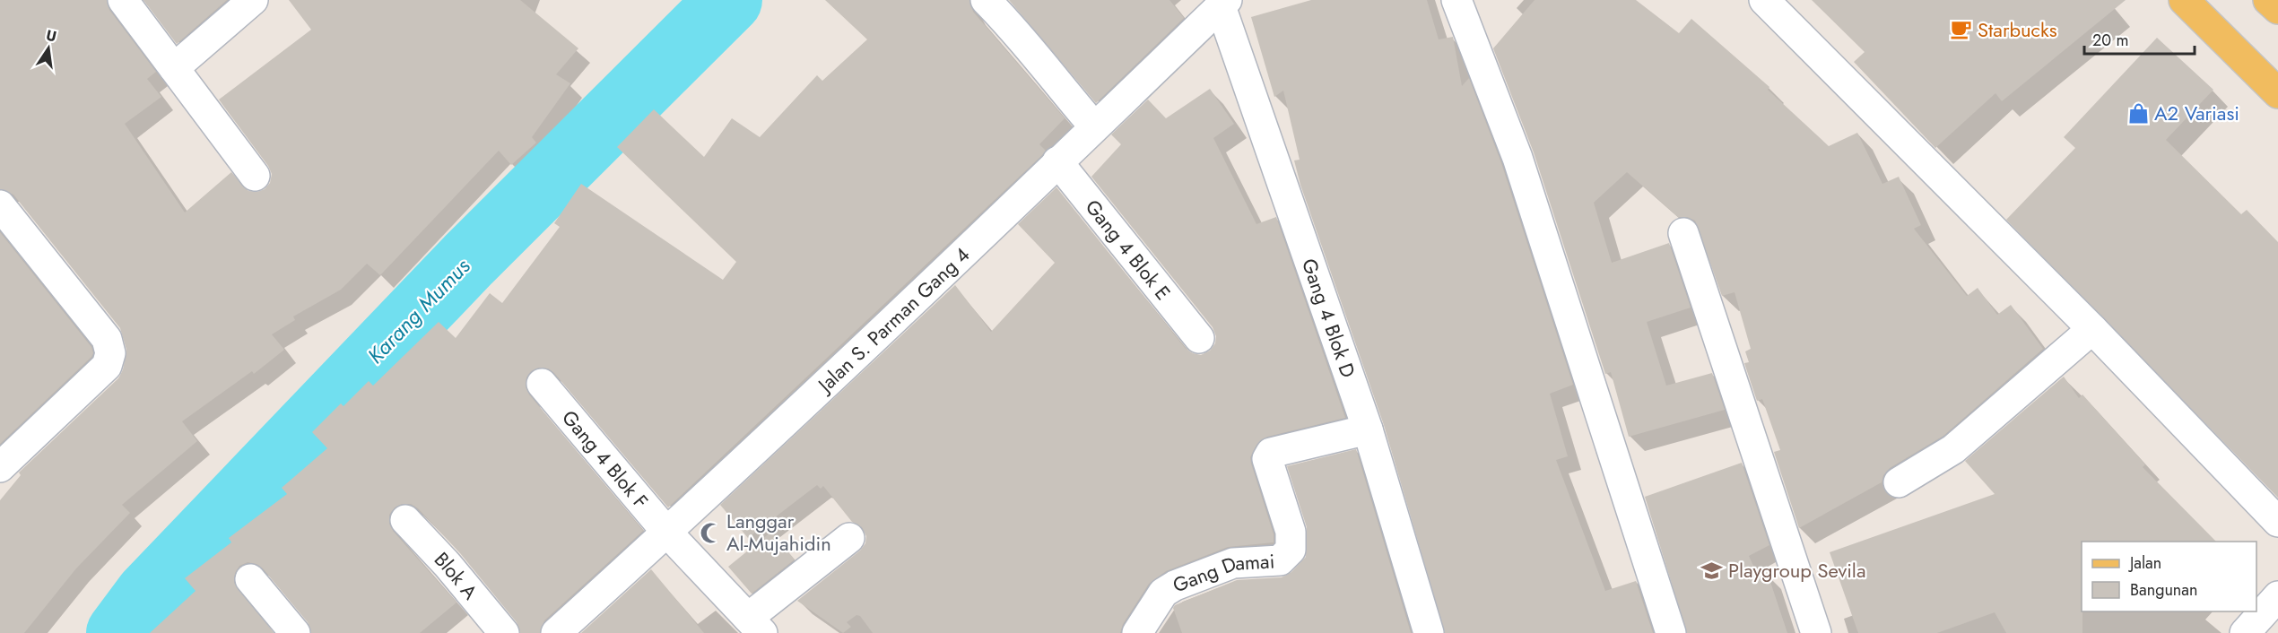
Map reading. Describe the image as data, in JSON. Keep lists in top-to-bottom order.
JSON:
{
  "streets": {
    "street": [
      "Gang 4 Blok E",
      "Jalan S. Parman Gang 4",
      "Gang 4 Blok D",
      "Gang 4 Blok F",
      "Gang Damai",
      "Blok A"
    ]
  },
  "crossings": [
    ["Gang 4 Blok E", "Jalan S. Parman Gang 4"],
    ["Jalan S. Parman Gang 4", "Gang 4 Blok D"],
    ["Jalan S. Parman Gang 4", "Gang 4 Blok F"],
    ["Gang 4 Blok D", "Gang Damai"]
  ],
  "water": ["Karang Mumus"],
  "places": {
    "cafe": ["Starbucks"],
    "shop": ["A2 Variasi"],
    "mosque": ["Langgar Al-Mujahidin"],
    "school or university": ["Playgroup Sevila"]
  },
  "legend": ["Jalan", "Bangunan"],
  "scale_bar": "20 m",
  "north": "top"
}
